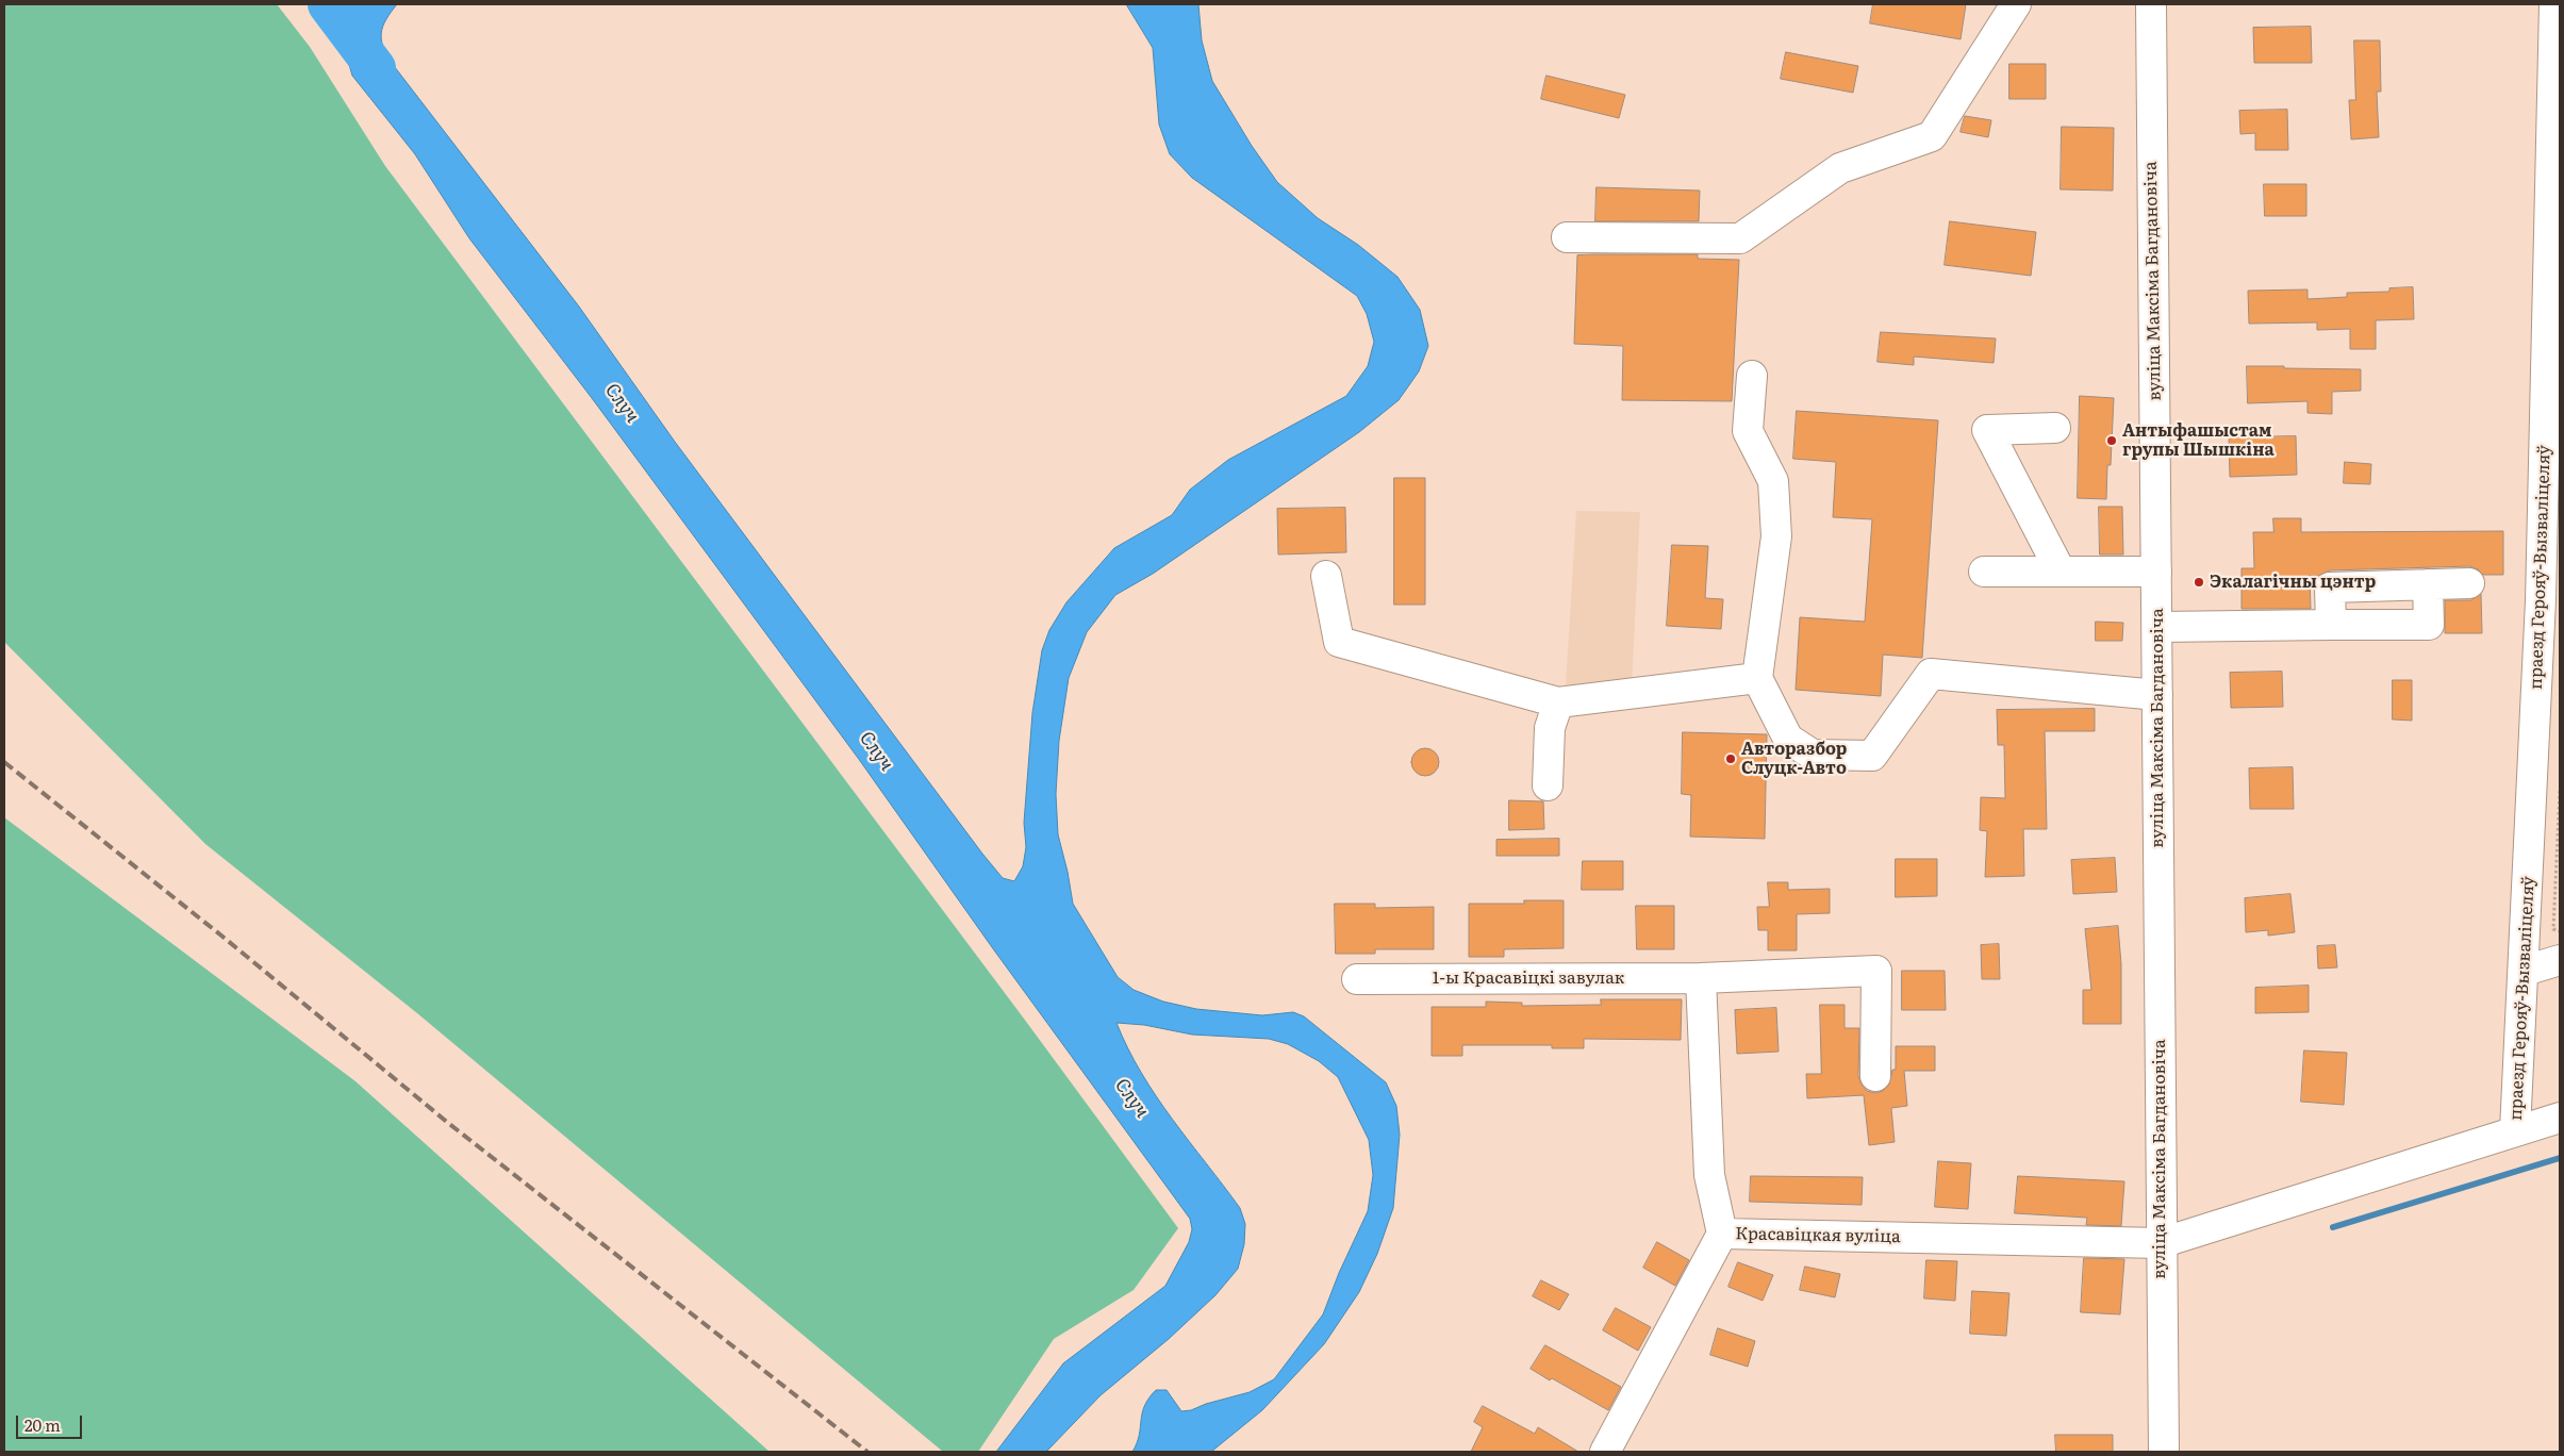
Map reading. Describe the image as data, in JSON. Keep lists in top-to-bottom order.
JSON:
{
  "streets": {
    "street": [
      "вуліца Максіма Багдановіча",
      "праезд Герояў-Вызваліцеляў",
      "1-ы Красавіцкі завулак",
      "Красавіцкая вуліца"
    ]
  },
  "crossings": [
    ["вуліца Максіма Багдановіча", "Красавіцкая вуліца"],
    ["праезд Герояў-Вызваліцеляў", "Красавіцкая вуліца"]
  ],
  "water": ["Случ"],
  "places": ["Антыфашыстам групы Шышкіна", "Экалагічны цэнтр", "Авторазбор Слуцк-Авто"],
  "scale_bar": "20 m"
}
